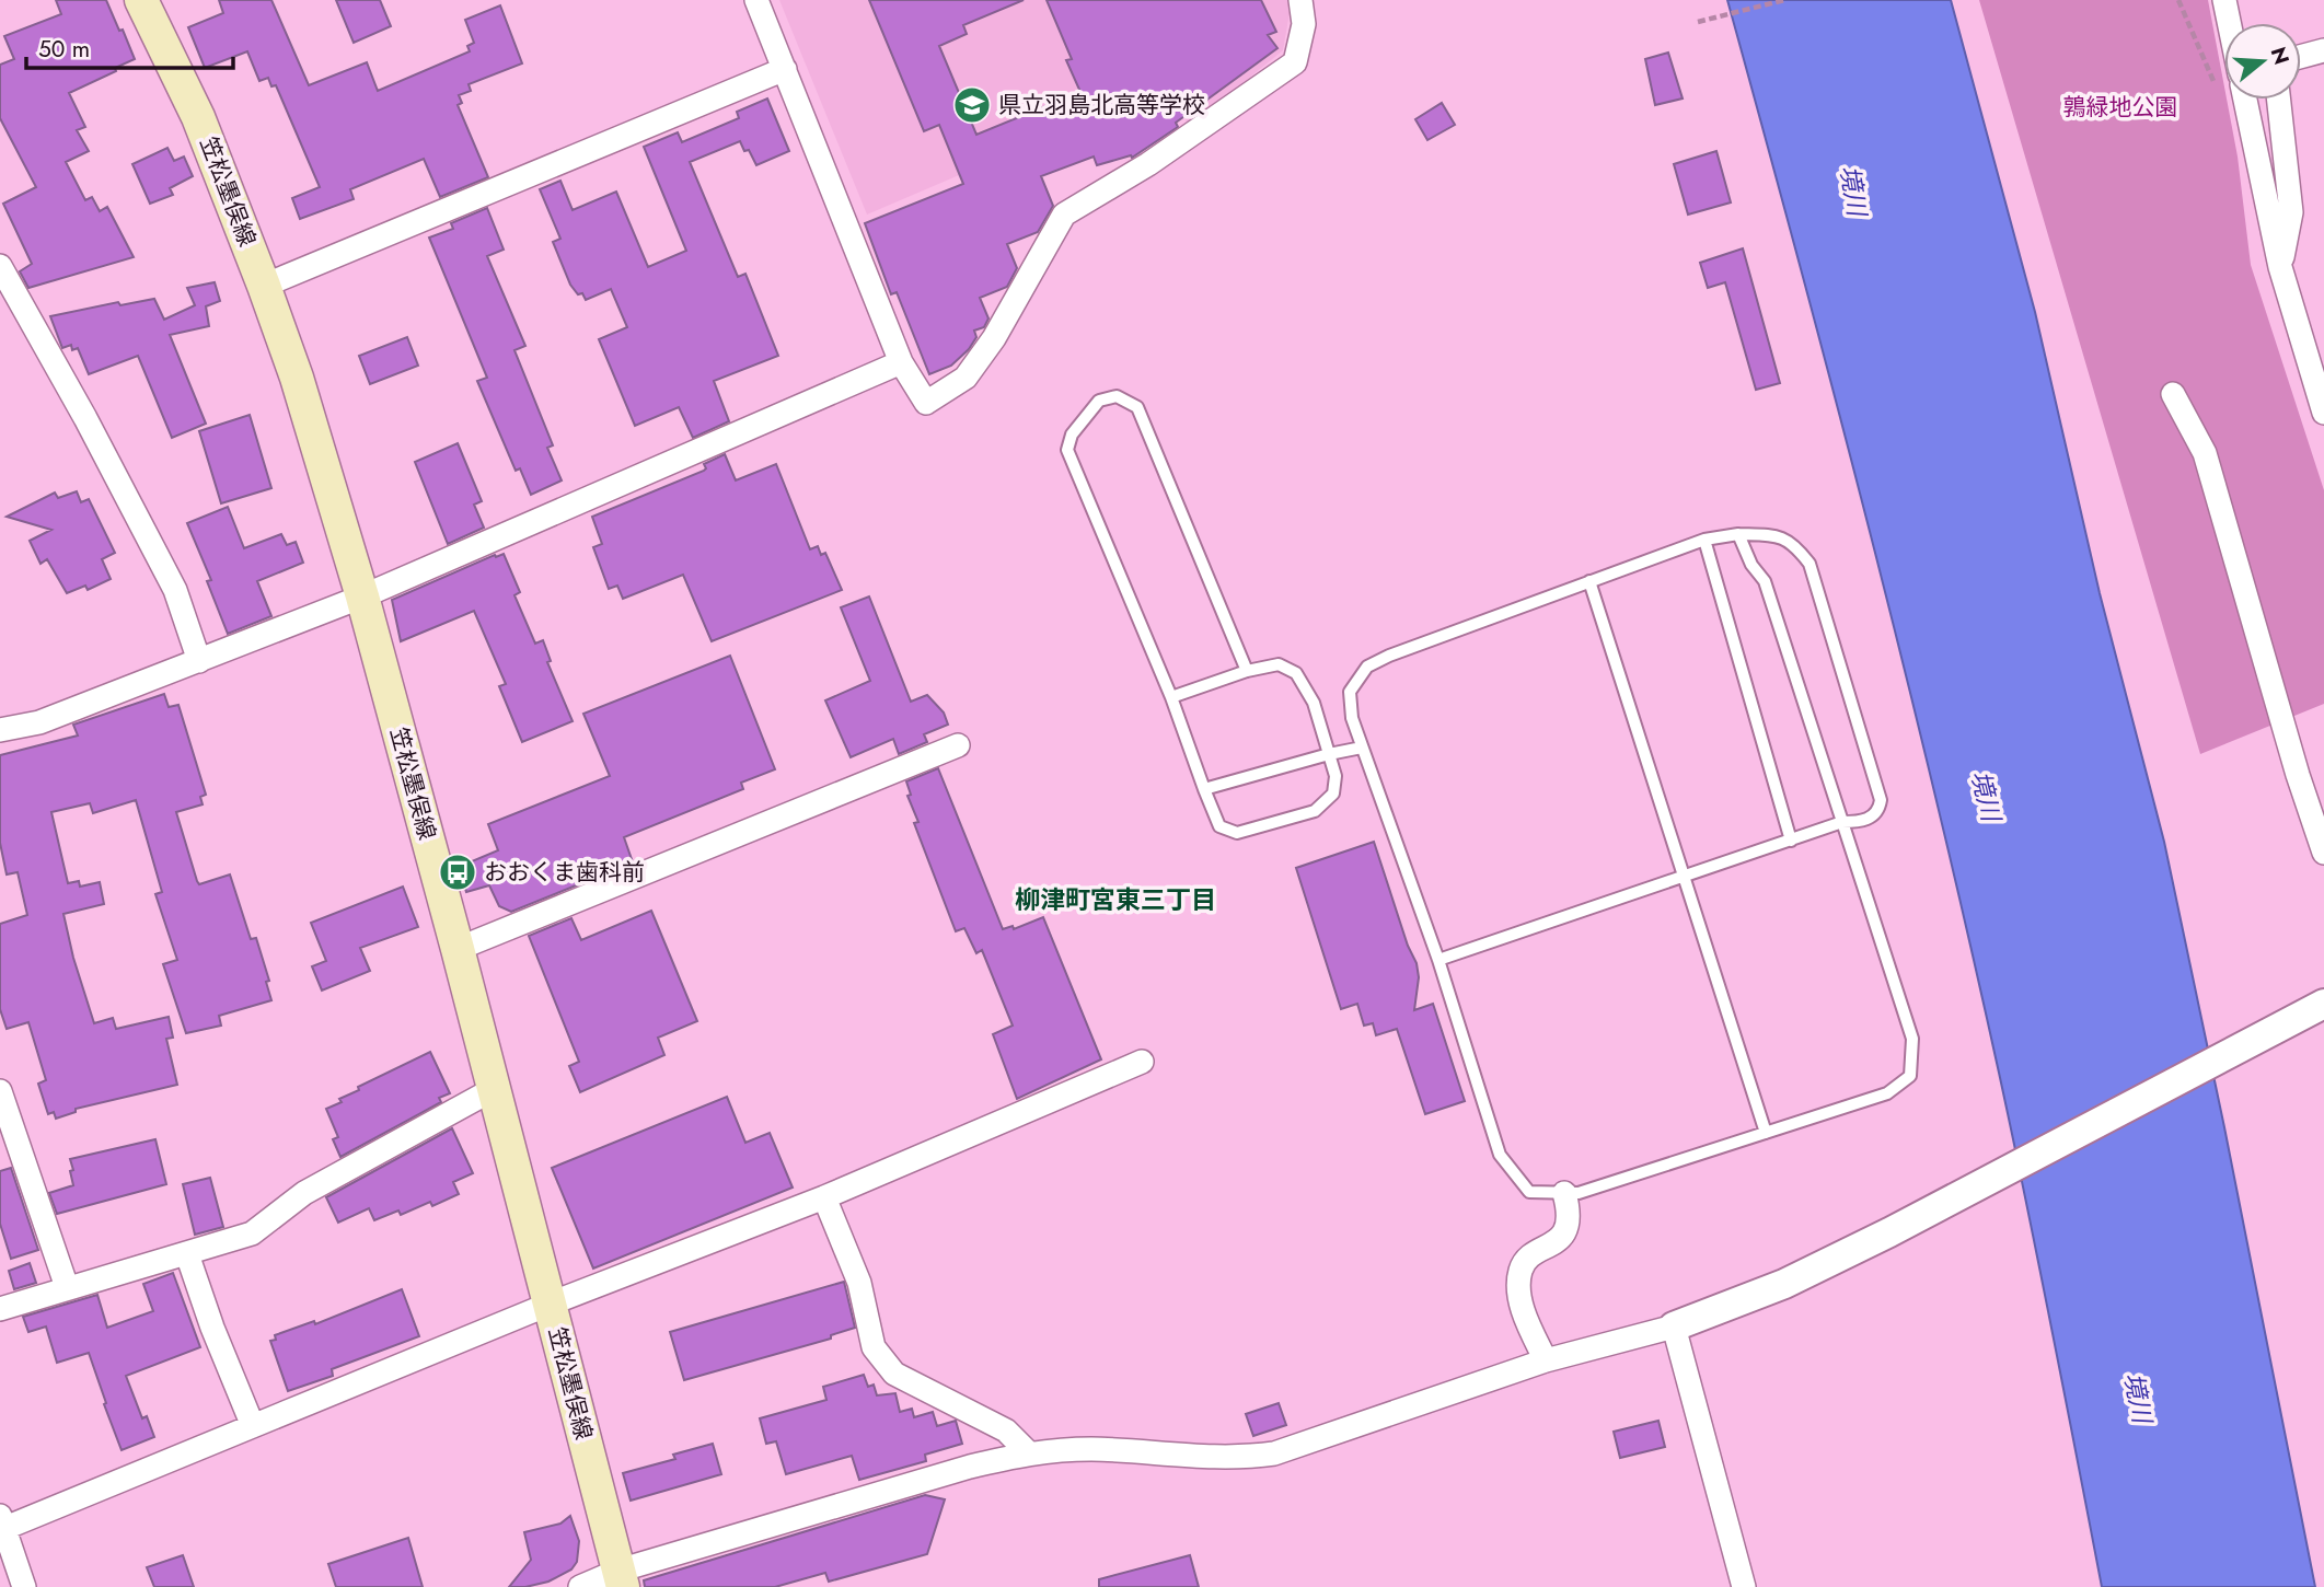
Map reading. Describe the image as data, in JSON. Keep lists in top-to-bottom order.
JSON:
{
  "streets": {
    "main road": ["笠松墨俣線"]
  },
  "districts": ["柳津町宮東三丁目"],
  "water": ["境川"],
  "parks": ["鶉緑地公園"],
  "places": {
    "school or university": ["県立羽島北高等学校"],
    "bus stop": ["おおくま歯科前"]
  },
  "scale_bar": "50 m",
  "north": "right"
}
